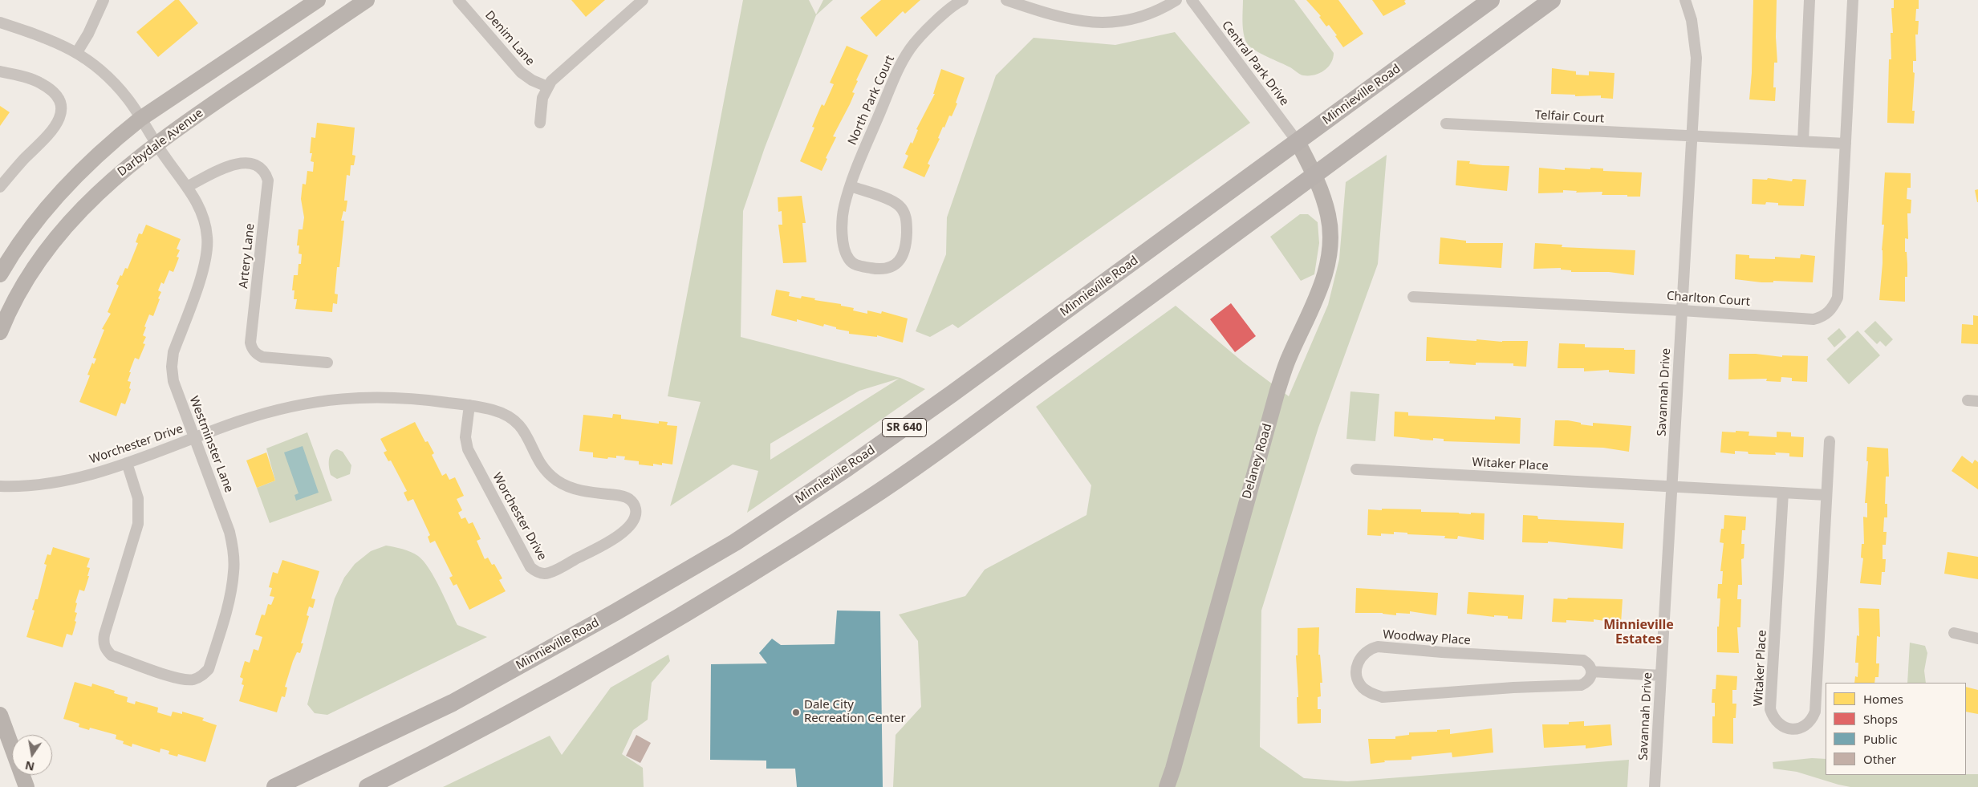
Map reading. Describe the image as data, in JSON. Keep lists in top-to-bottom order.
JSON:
{
  "streets": {
    "main road": ["Minnieville Road", "SR 640"],
    "street": [
      "Denim Lane",
      "Central Park Drive",
      "North Park Court",
      "Telfair Court",
      "Darbydale Avenue",
      "Artery Lane",
      "Charlton Court",
      "Savannah Drive",
      "Worchester Drive",
      "Westminster Lane",
      "Delaney Road",
      "Witaker Place",
      "Woodway Place"
    ]
  },
  "crossings": [
    ["Central Park Drive", "Minnieville Road"],
    ["Central Park Drive", "Delaney Road"],
    ["Minnieville Road", "Delaney Road"],
    ["Telfair Court", "Savannah Drive"],
    ["Darbydale Avenue", "Westminster Lane"],
    ["Artery Lane", "Westminster Lane"],
    ["Charlton Court", "Savannah Drive"],
    ["Savannah Drive", "Witaker Place"],
    ["SR 640", "Delaney Road"],
    ["Worchester Drive", "Westminster Lane"]
  ],
  "districts": ["Minnieville Estates"],
  "places": ["Dale City Recreation Center"],
  "legend": [
    "Homes",
    "Shops",
    "Public",
    "Other"
  ],
  "north": "bottom"
}
